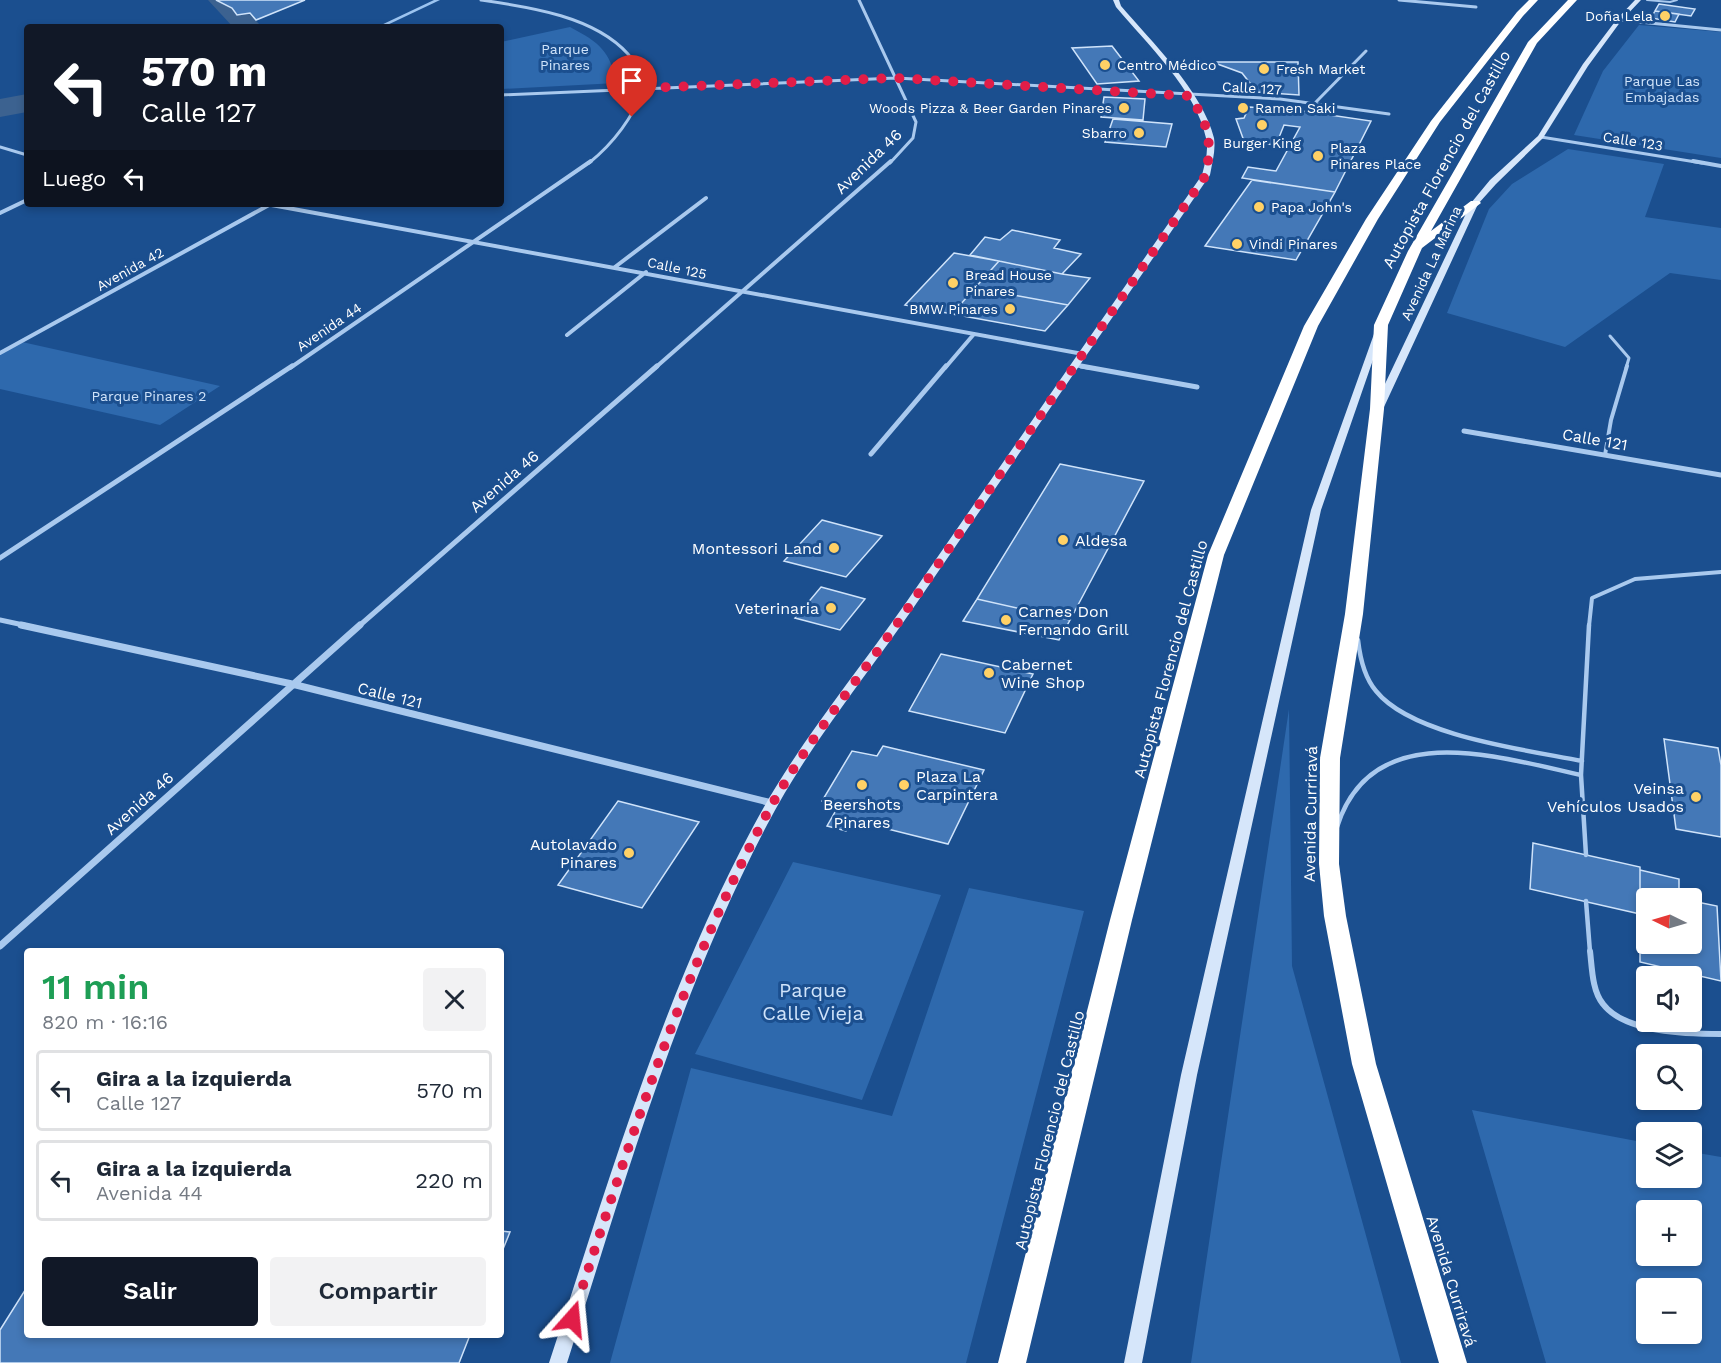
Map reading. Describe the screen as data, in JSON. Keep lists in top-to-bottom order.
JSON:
{
  "streets": {
    "highway": ["Autopista Florencio del Castillo", "Avenida Curriravá"],
    "main road": ["Avenida La Marina"],
    "street": [
      "Calle 127",
      "Calle 123",
      "Avenida 46",
      "Calle 125",
      "Avenida 42",
      "Avenida 44",
      "Calle 121"
    ]
  },
  "crossings": [
    ["Calle 127", "Avenida 46"],
    ["Calle 127", "Avenida 44"],
    ["Calle 123", "Avenida La Marina"],
    ["Autopista Florencio del Castillo", "Avenida Curriravá"],
    ["Avenida 46", "Calle 125"],
    ["Avenida 46", "Calle 121"],
    ["Avenida La Marina", "Avenida Curriravá"],
    ["Calle 125", "Avenida 44"]
  ],
  "parks": [
    "Parque Pinares",
    "Parque Las Embajadas",
    "Parque Pinares 2",
    "Parque Calle Vieja"
  ],
  "places": [
    "Doña Lela",
    "Centro Médico",
    "Fresh Market",
    "Woods Pizza & Beer Garden Pinares",
    "Ramen Saki",
    "Burger King",
    "Sbarro",
    "Plaza Pinares Place",
    "Papa John's",
    "Vindi Pinares",
    "Bread House Pinares",
    "BMW Pinares",
    "Aldesa",
    "Montessori Land",
    "Veterinaria",
    "Carnes Don Fernando Grill",
    "Cabernet Wine Shop",
    "Beershots Pinares",
    "Plaza La Carpintera",
    "Veinsa Vehículos Usados",
    "Autolavado Pinares"
  ],
  "north": "left",
  "page": {
    "turn": ["570 m", "Calle 127"],
    "then": "Luego",
    "map_buttons": ["+", "−"],
    "heading": ["11 min", "820 m · 16:16"],
    "list": [
      {
        "name": "Gira a la izquierda",
        "note": "Calle 127",
        "value": "570 m"
      },
      {
        "name": "Gira a la izquierda",
        "note": "Avenida 44",
        "value": "220 m"
      }
    ],
    "buttons": ["Salir", "Compartir"]
  }
}
